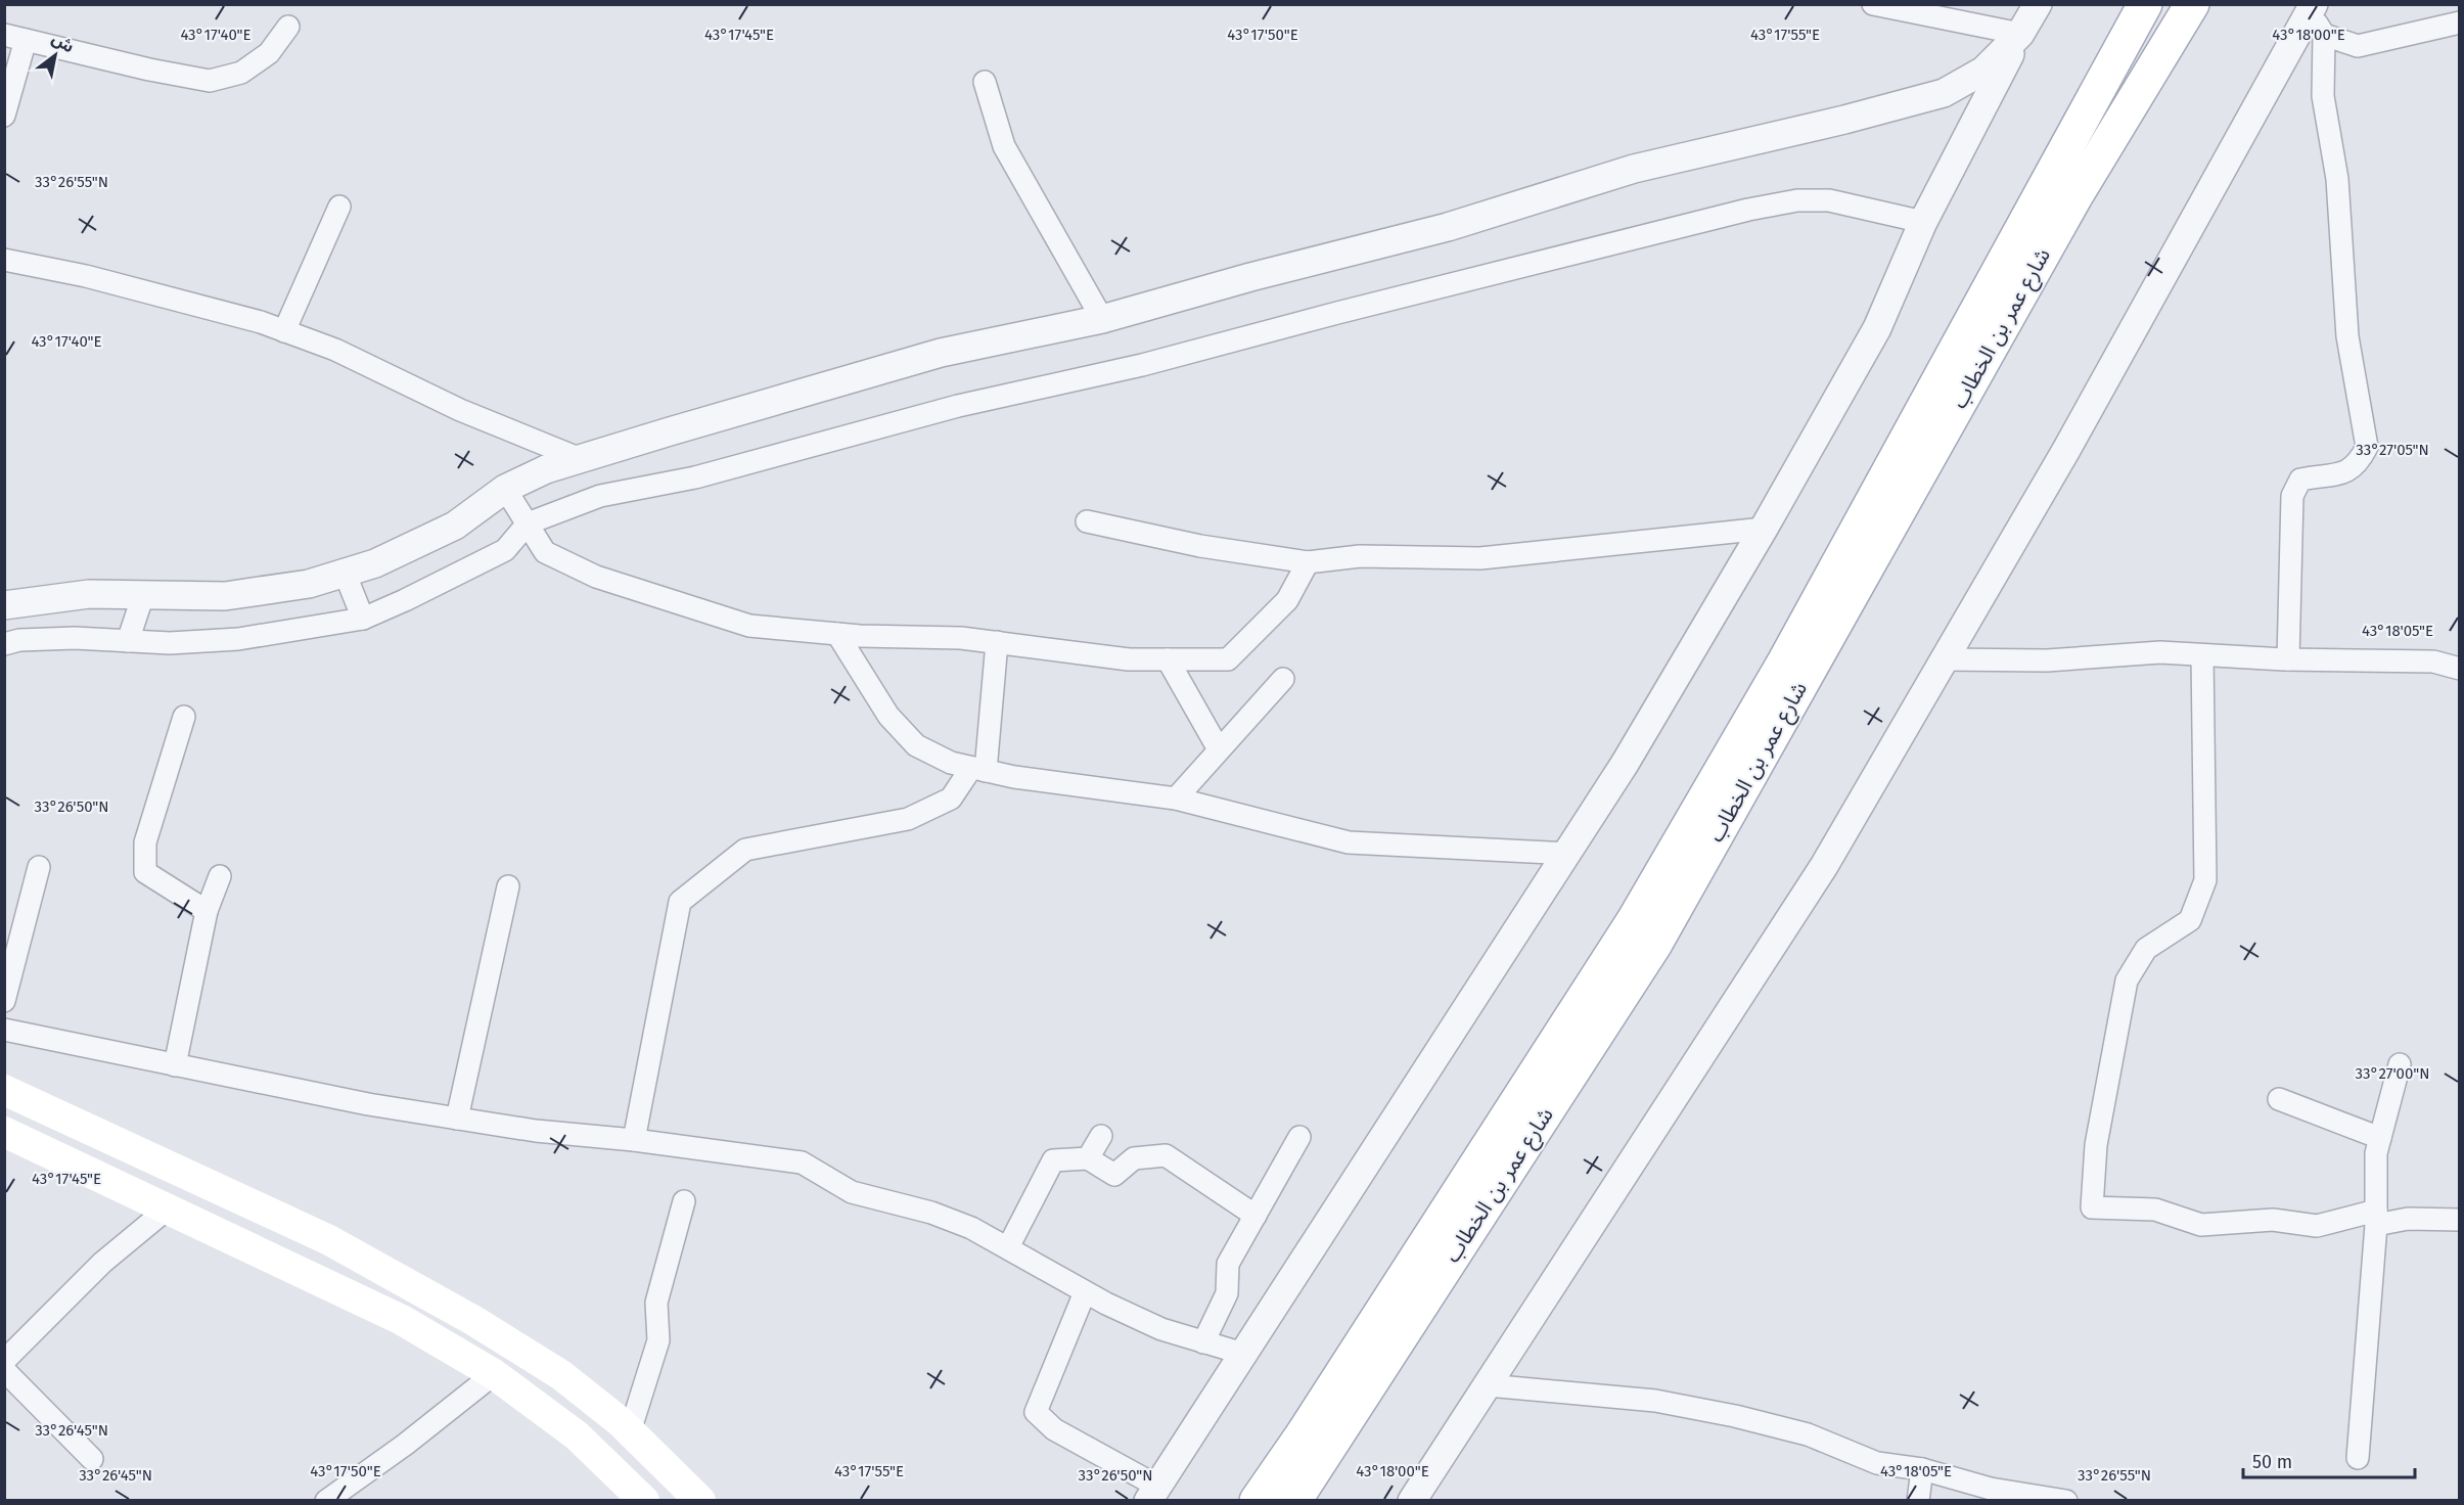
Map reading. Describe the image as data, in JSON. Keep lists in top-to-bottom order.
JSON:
{
  "streets": {
    "main road": ["شارع عمر بن الخطاب"]
  },
  "scale_bar": "50 m",
  "north": "top right",
  "coordinates": [
    "43°17'50\"E",
    "43°17'40\"E",
    "43°17'45\"E",
    "43°17'55\"E",
    "43°18'00\"E",
    "33°26'55\"N",
    "33°27'05\"N",
    "43°18'05\"E",
    "33°26'50\"N",
    "33°27'00\"N",
    "33°26'45\"N"
  ]
}
